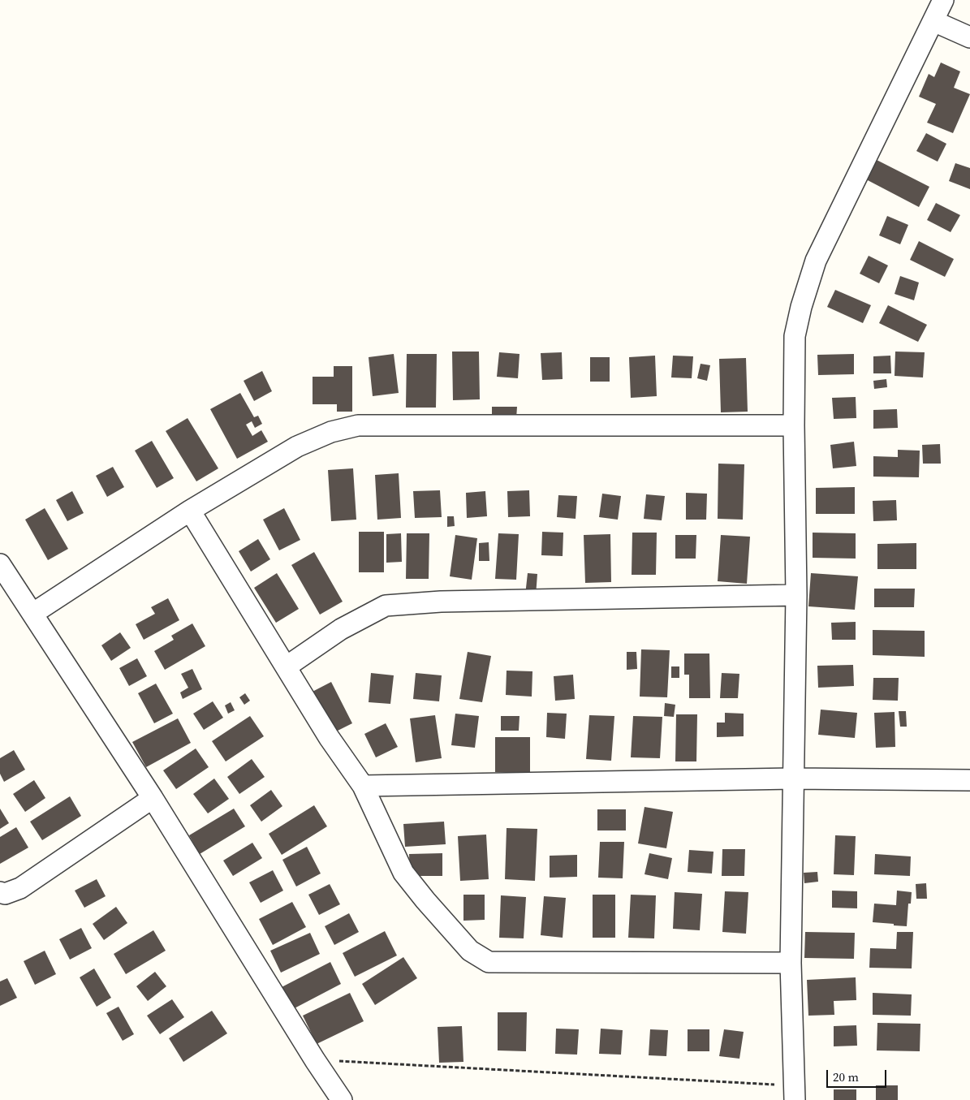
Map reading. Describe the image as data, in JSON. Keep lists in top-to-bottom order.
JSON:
{
  "scale_bar": "20 m"
}
